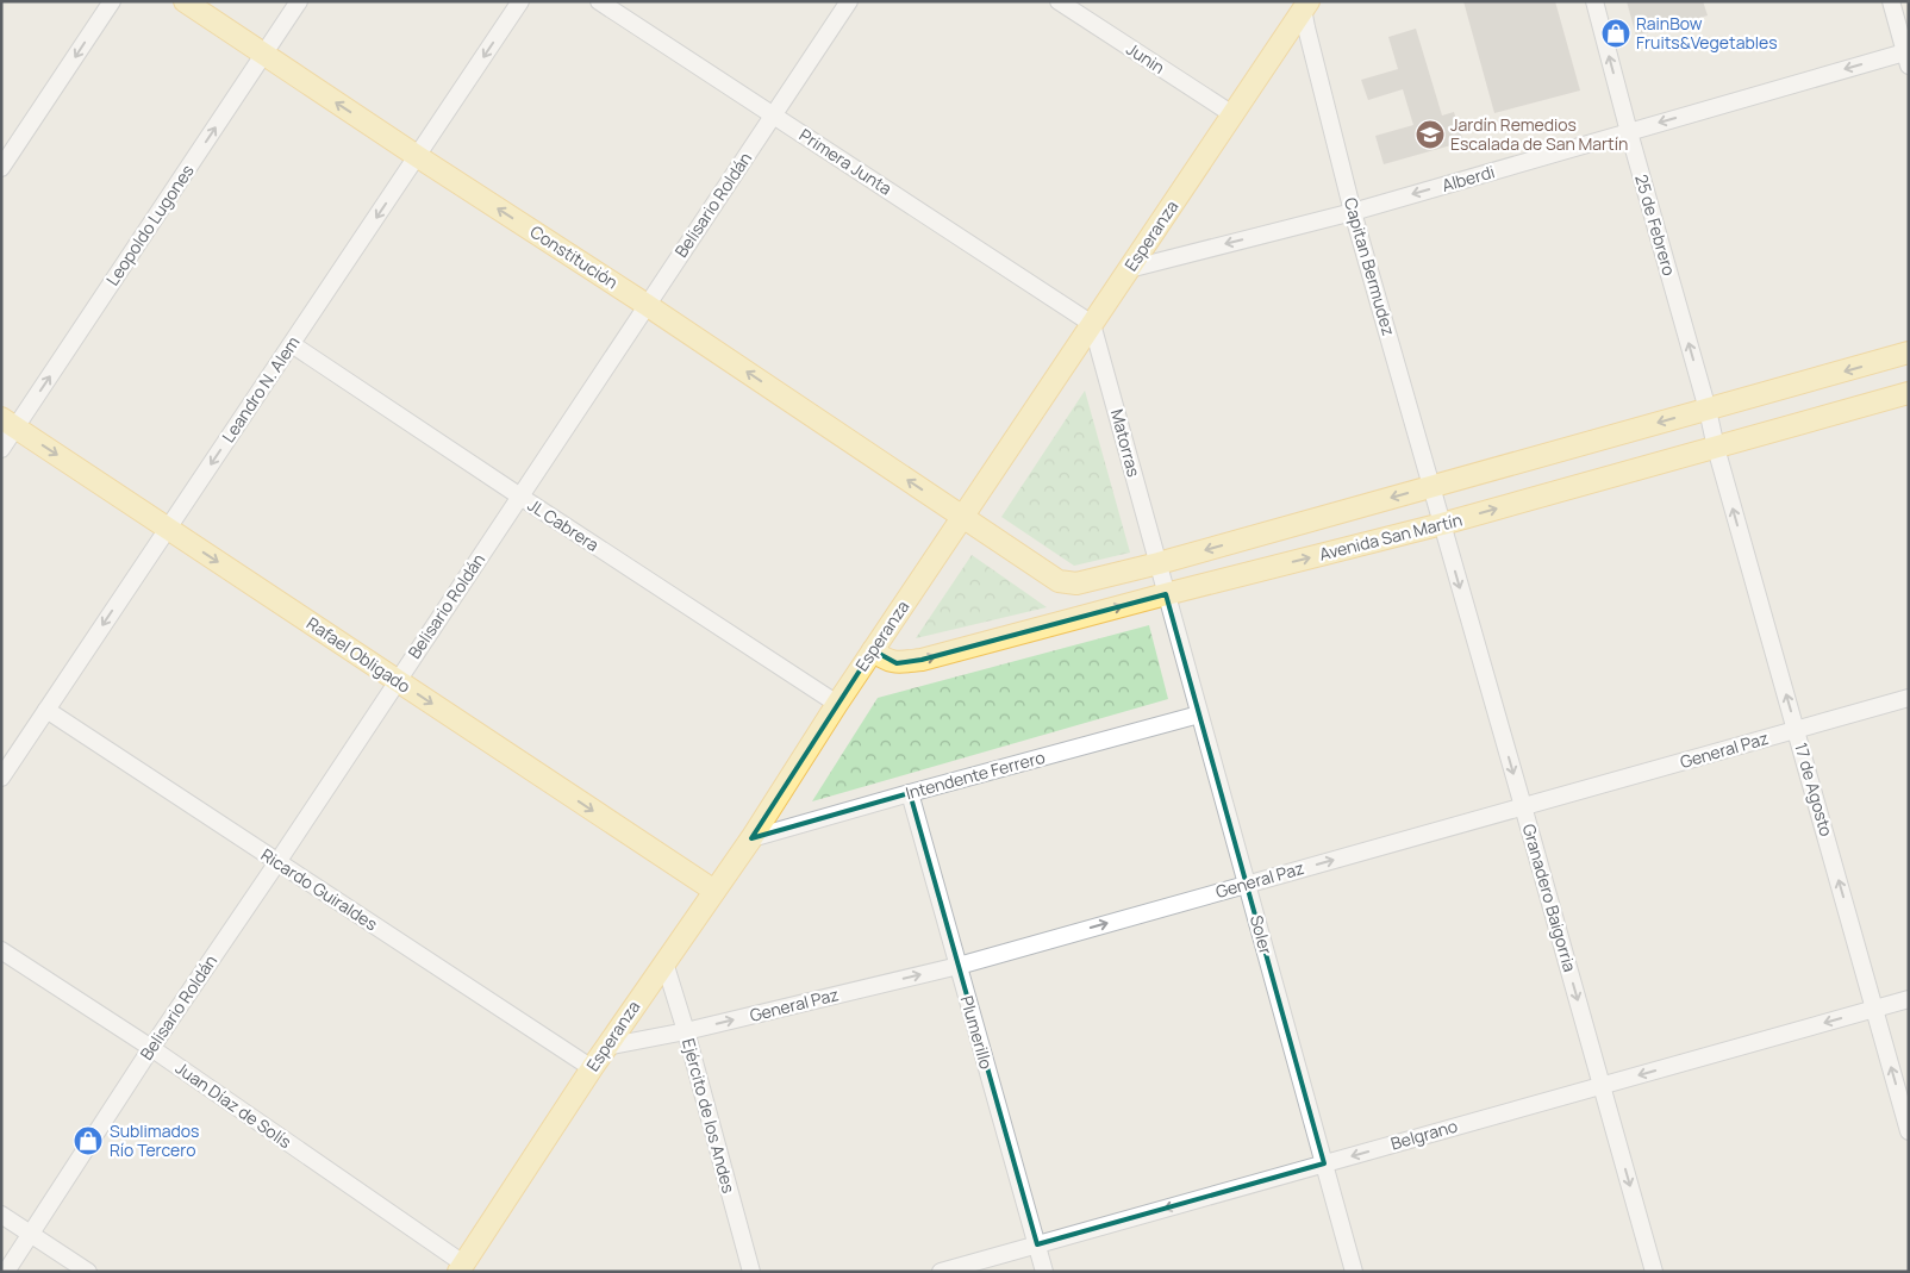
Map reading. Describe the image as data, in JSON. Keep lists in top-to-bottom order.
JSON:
{
  "streets": {
    "main road": [
      "Esperanza",
      "Constitución",
      "Avenida San Martín",
      "Rafael Obligado"
    ],
    "street": [
      "Junin",
      "Primera Junta",
      "Alberdi",
      "Belisario Roldán",
      "Leopoldo Lugones",
      "25 de Febrero",
      "Capitan Bermudez",
      "Leandro N. Alem",
      "Matorras",
      "JL Cabrera",
      "General Paz",
      "Intendente Ferrero",
      "17 de Agosto",
      "Ricardo Guiraldes",
      "Granadero Baigorria",
      "Soler",
      "Plumerillo",
      "Juan Díaz de Solís",
      "Ejército de los Andes",
      "Belgrano"
    ]
  },
  "crossings": [
    ["Junin", "Esperanza"],
    ["Primera Junta", "Belisario Roldán"],
    ["Primera Junta", "Esperanza"],
    ["Primera Junta", "Matorras"],
    ["Alberdi", "25 de Febrero"],
    ["Alberdi", "Esperanza"],
    ["Alberdi", "Capitan Bermudez"],
    ["Belisario Roldán", "Constitución"],
    ["Belisario Roldán", "JL Cabrera"],
    ["Belisario Roldán", "Rafael Obligado"],
    ["Belisario Roldán", "Ricardo Guiraldes"],
    ["Belisario Roldán", "Juan Díaz de Solís"],
    ["Leopoldo Lugones", "Constitución"],
    ["Leopoldo Lugones", "Rafael Obligado"],
    ["25 de Febrero", "Avenida San Martín"],
    ["25 de Febrero", "17 de Agosto"],
    ["Esperanza", "Constitución"],
    ["Esperanza", "Capitan Bermudez"],
    ["Esperanza", "Matorras"],
    ["Esperanza", "JL Cabrera"],
    ["Esperanza", "Avenida San Martín"],
    ["Esperanza", "Rafael Obligado"],
    ["Esperanza", "General Paz"],
    ["Esperanza", "Intendente Ferrero"],
    ["Esperanza", "Ricardo Guiraldes"],
    ["Esperanza", "Juan Díaz de Solís"],
    ["Esperanza", "Ejército de los Andes"],
    ["Constitución", "Leandro N. Alem"],
    ["Capitan Bermudez", "Avenida San Martín"],
    ["Capitan Bermudez", "Granadero Baigorria"],
    ["Leandro N. Alem", "JL Cabrera"],
    ["Leandro N. Alem", "Rafael Obligado"],
    ["Leandro N. Alem", "Ricardo Guiraldes"],
    ["Matorras", "Soler"],
    ["Avenida San Martín", "17 de Agosto"],
    ["Avenida San Martín", "Granadero Baigorria"],
    ["Avenida San Martín", "Soler"],
    ["General Paz", "17 de Agosto"],
    ["General Paz", "Granadero Baigorria"],
    ["General Paz", "Soler"],
    ["General Paz", "Plumerillo"],
    ["General Paz", "Ejército de los Andes"],
    ["Intendente Ferrero", "Soler"],
    ["Intendente Ferrero", "Plumerillo"],
    ["17 de Agosto", "Belgrano"],
    ["Granadero Baigorria", "Belgrano"],
    ["Soler", "Belgrano"],
    ["Plumerillo", "Belgrano"]
  ],
  "one_way": [
    "Alberdi",
    "Leopoldo Lugones",
    "25 de Febrero",
    "Constitución",
    "Leandro N. Alem",
    "Rafael Obligado",
    "General Paz",
    "17 de Agosto",
    "Granadero Baigorria",
    "Belgrano"
  ],
  "places": {
    "shop": ["RainBow Fruits&Vegetables", "Sublimados Río Tercero"],
    "school or university": ["Jardín Remedios Escalada de San Martín"]
  }
}
